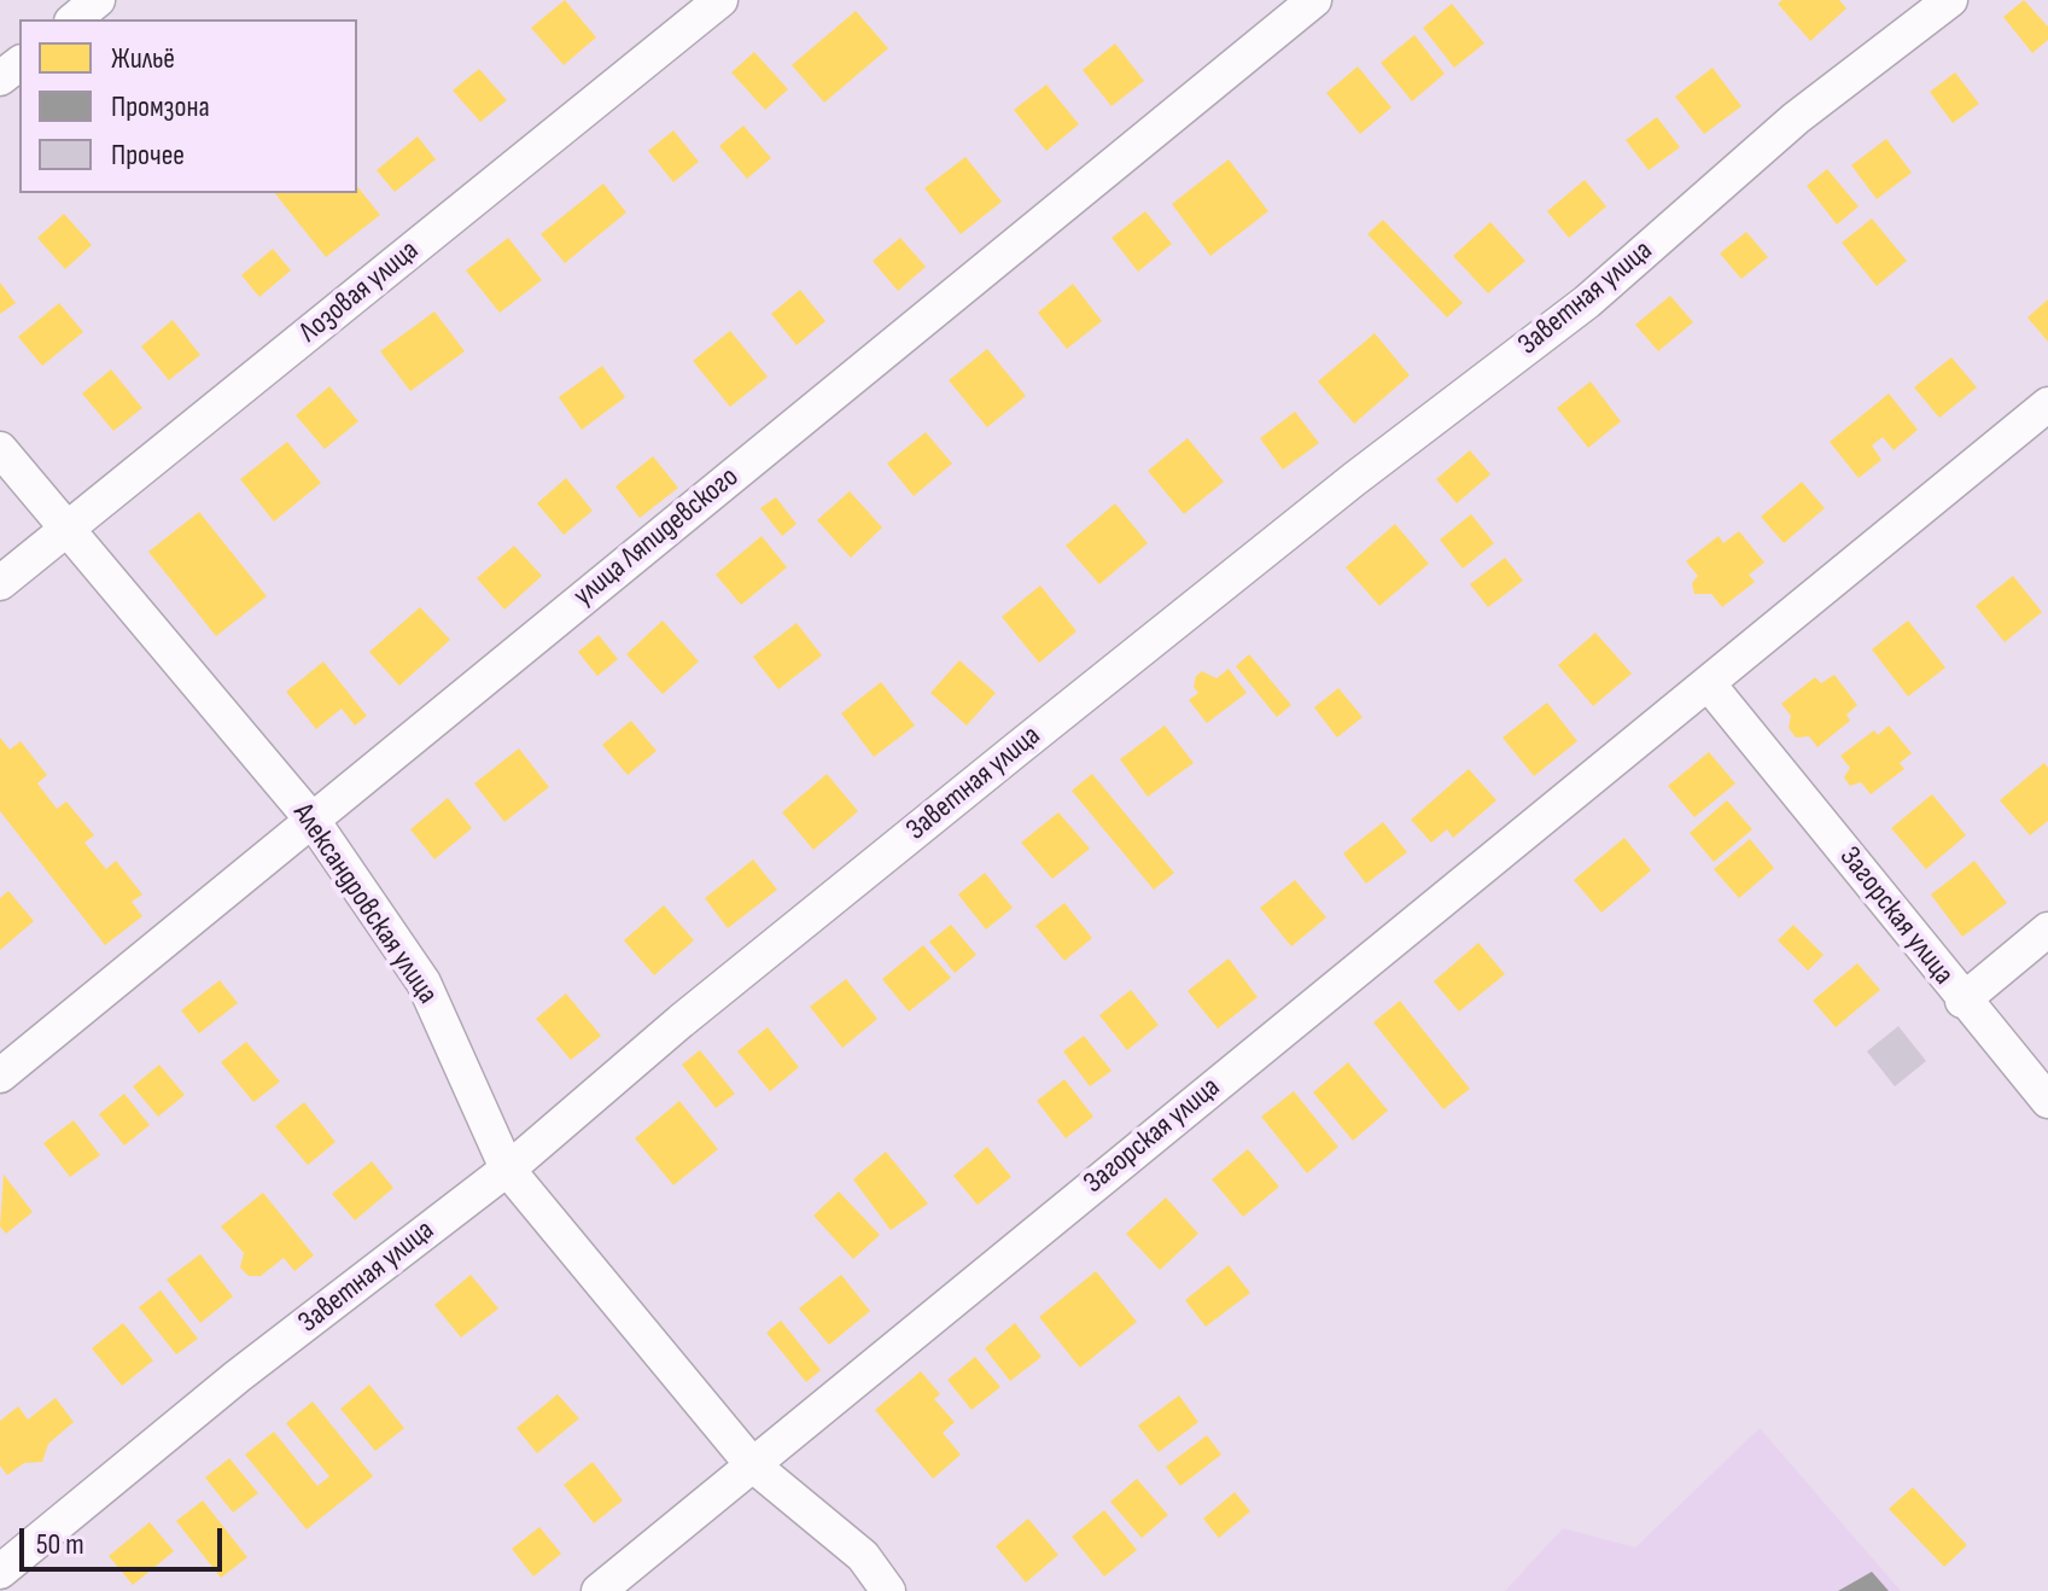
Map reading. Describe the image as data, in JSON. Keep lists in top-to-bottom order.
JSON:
{
  "streets": {
    "street": [
      "Лозовая улица",
      "Заветная улица",
      "улица Ляпидевского",
      "Александровская улица",
      "Загорская улица"
    ]
  },
  "crossings": [
    ["Лозовая улица", "Александровская улица"],
    ["Заветная улица", "Александровская улица"],
    ["улица Ляпидевского", "Александровская улица"],
    ["Александровская улица", "Загорская улица"]
  ],
  "legend": ["Жильё", "Промзона", "Прочее"],
  "scale_bar": "50 m"
}
